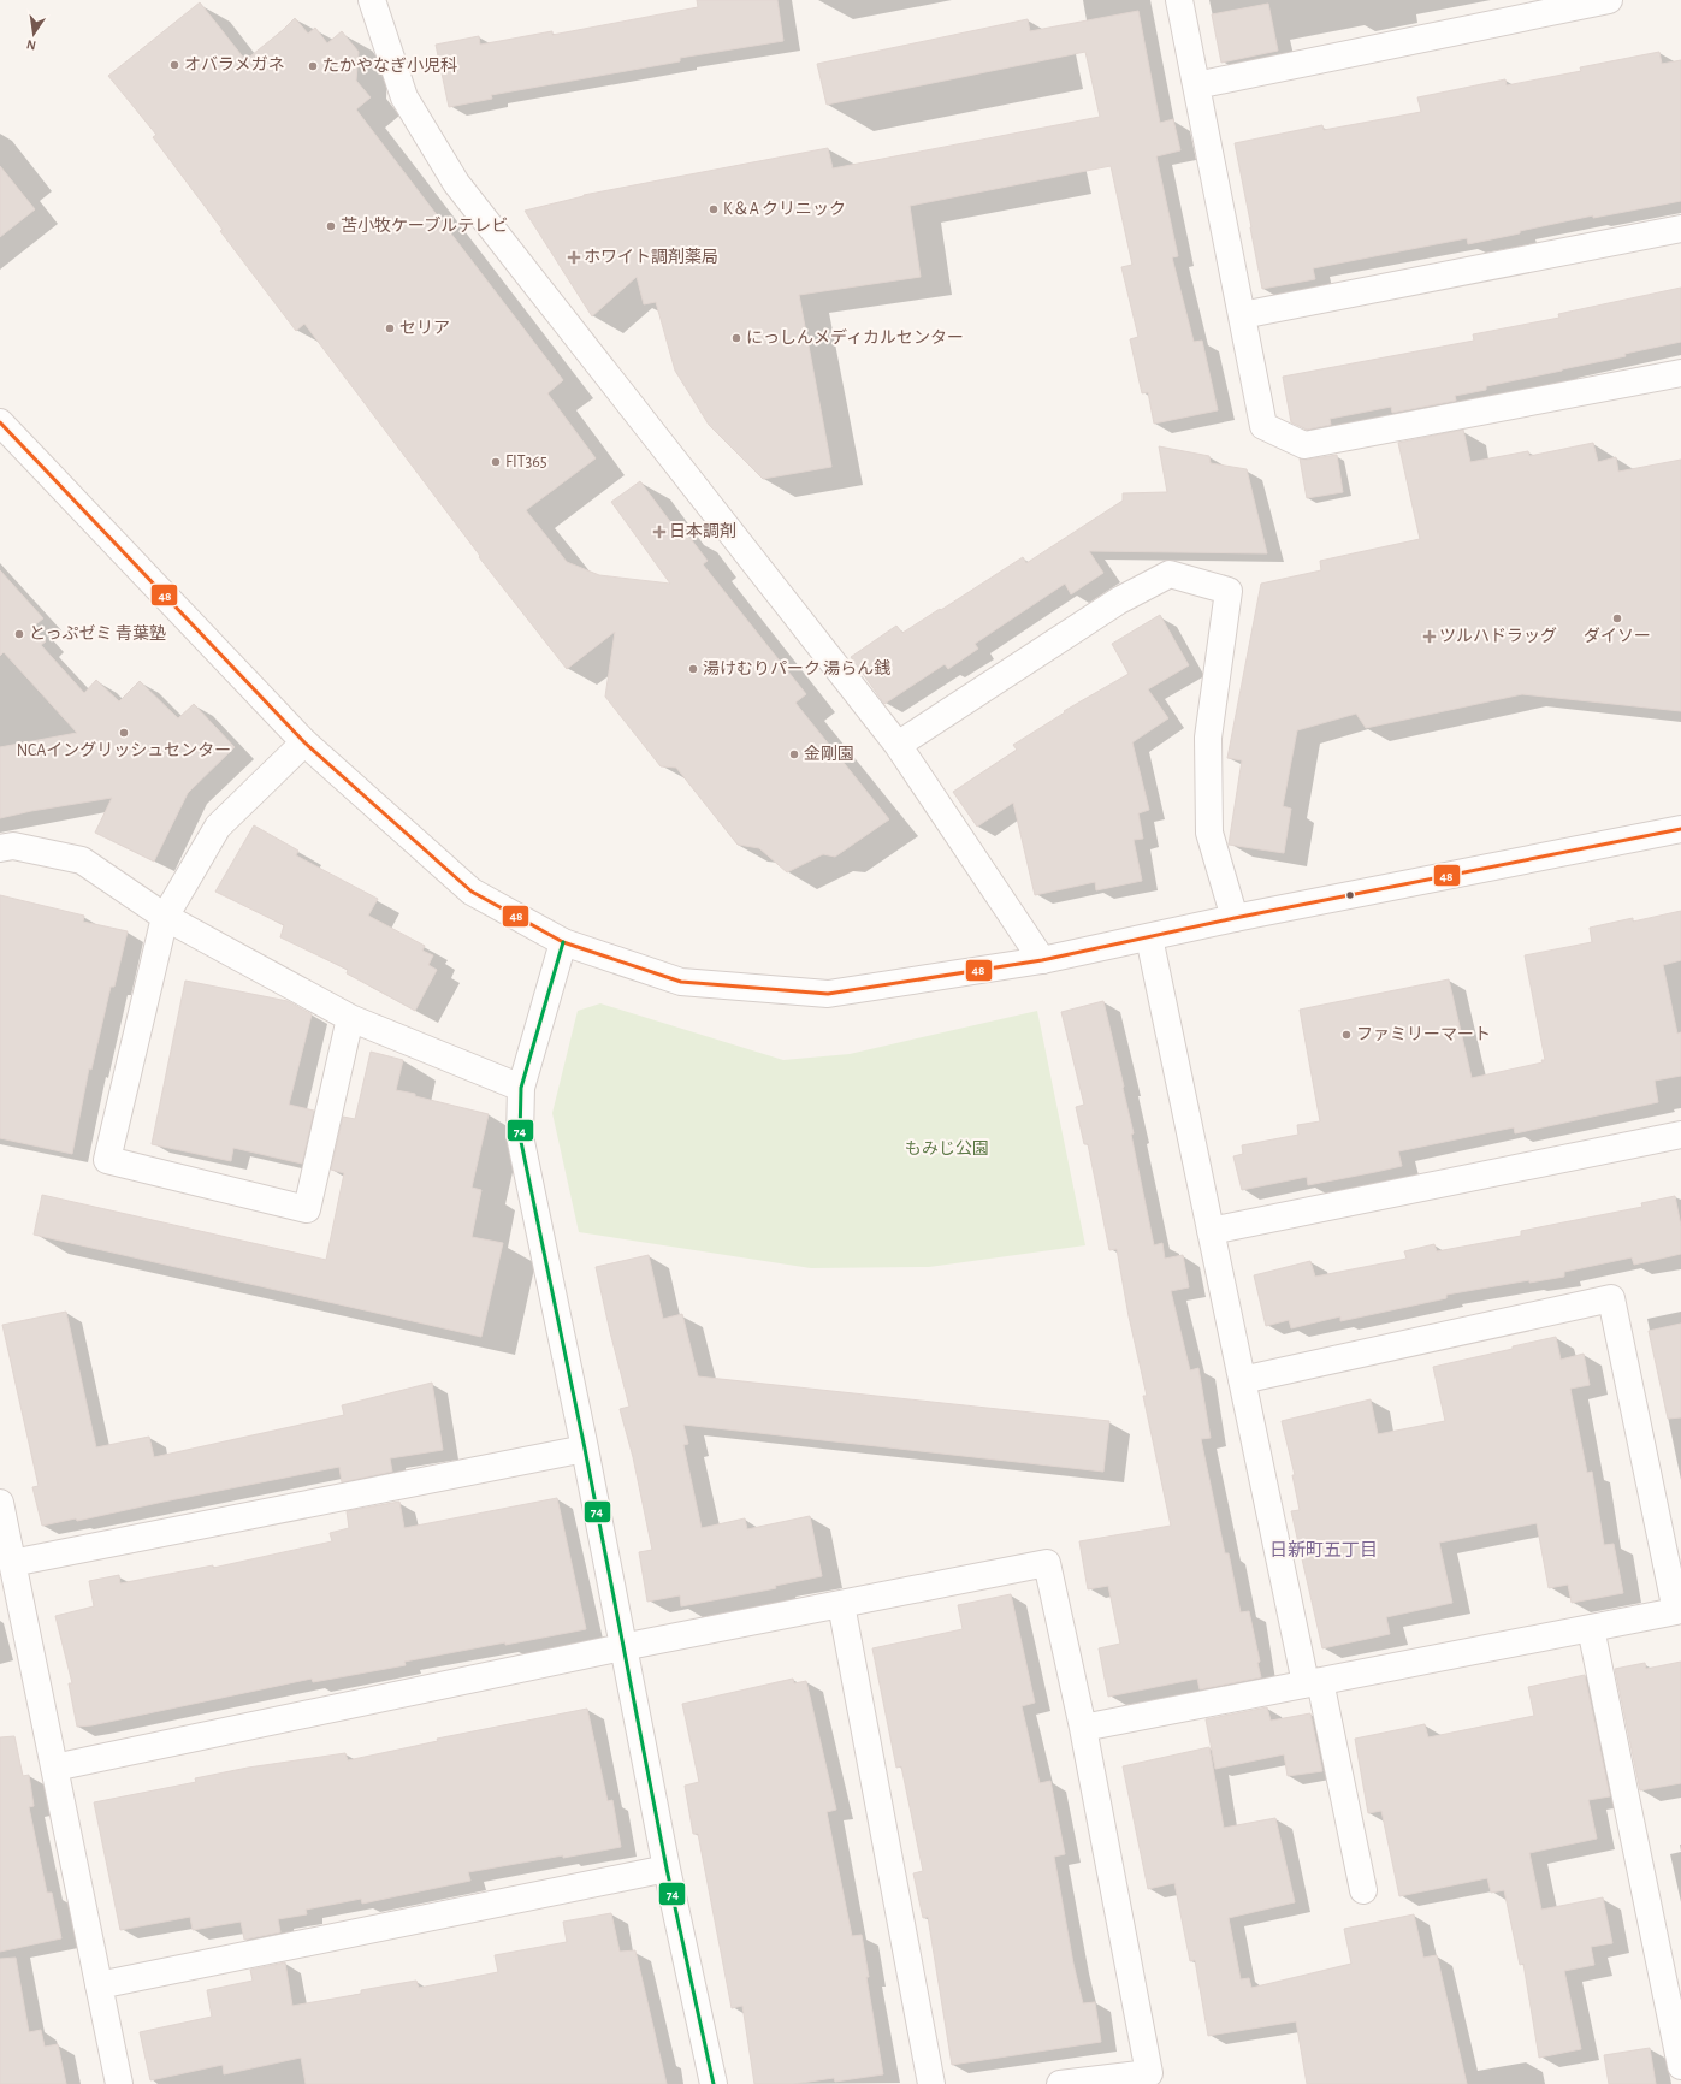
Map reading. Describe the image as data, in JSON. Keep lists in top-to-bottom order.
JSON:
{
  "districts": ["日新町五丁目"],
  "parks": ["もみじ公園"],
  "places": {
    "other": [
      "オバラメガネ",
      "たかやなぎ小児科",
      "K＆A クリニック",
      "苫小牧ケーブルテレビ",
      "セリア",
      "にっしんメディカルセンター",
      "FIT365",
      "ダイソー",
      "とっぷゼミ 青葉塾",
      "湯けむりパーク 湯らん銭",
      "NCAイングリッシュセンター",
      "金剛園",
      "ファミリーマート"
    ],
    "health": ["ホワイト調剤薬局", "日本調剤", "ツルハドラッグ"]
  },
  "lines": ["transit line 48", "transit line 74"],
  "north": "bottom"
}
